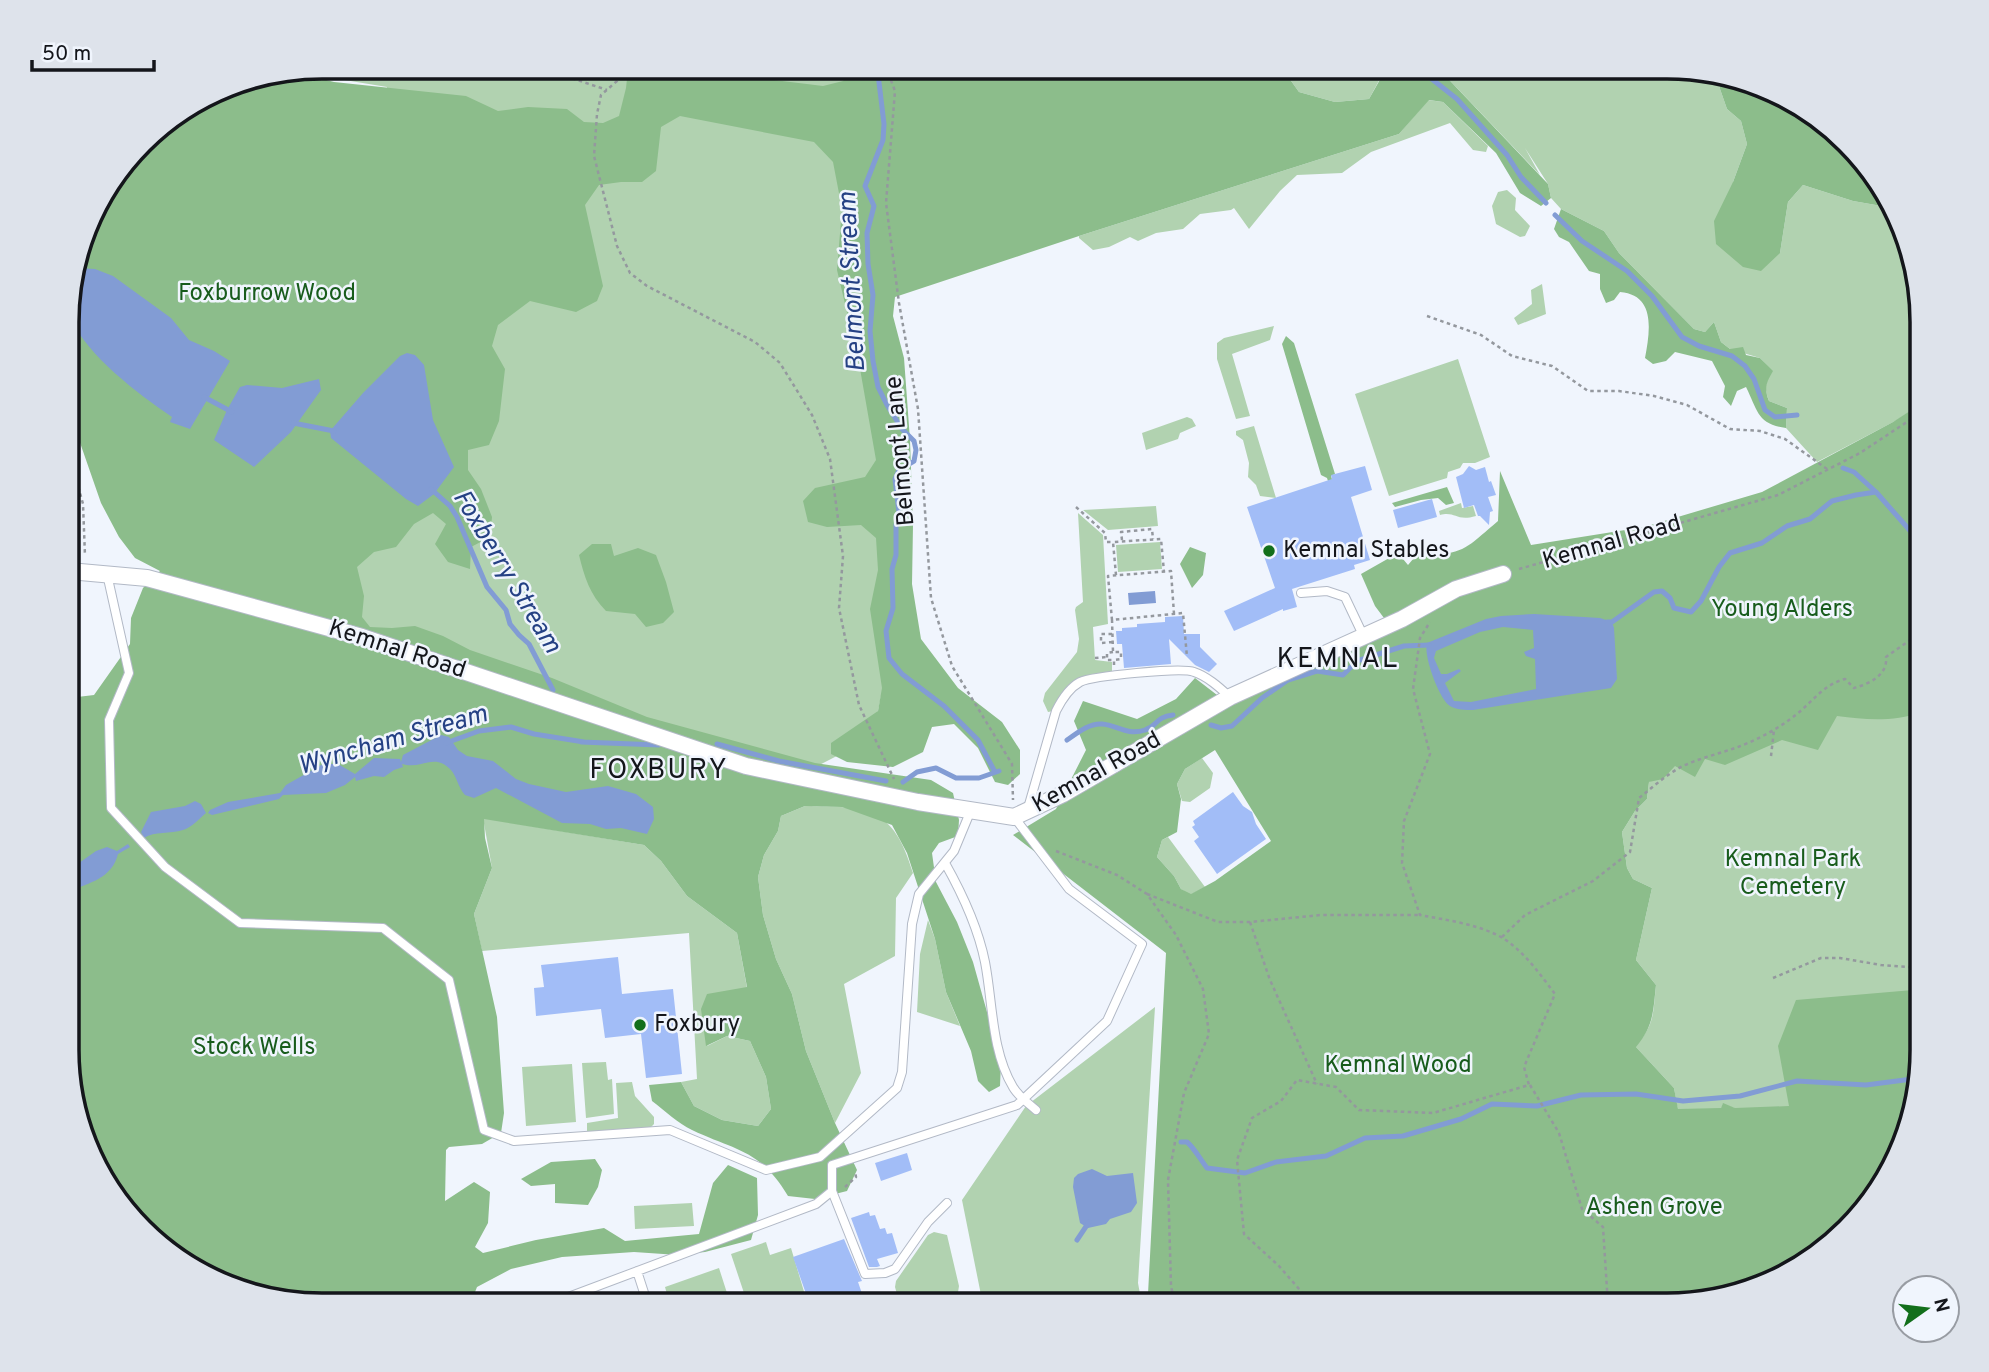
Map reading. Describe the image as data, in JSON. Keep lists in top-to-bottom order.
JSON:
{
  "streets": {
    "street": ["Kemnal Road"],
    "path": ["Belmont Lane"]
  },
  "crossings": [
    ["Belmont Lane", "Kemnal Road"]
  ],
  "districts": ["KEMNAL", "FOXBURY"],
  "water": ["Belmont Stream", "Foxberry Stream", "Wyncham Stream"],
  "parks": [
    "Foxburrow Wood",
    "Young Alders",
    "Kemnal Park Cemetery",
    "Stock Wells",
    "Kemnal Wood",
    "Ashen Grove"
  ],
  "places": ["Kemnal Stables", "Foxbury"],
  "scale_bar": "50 m",
  "north": "right"
}
